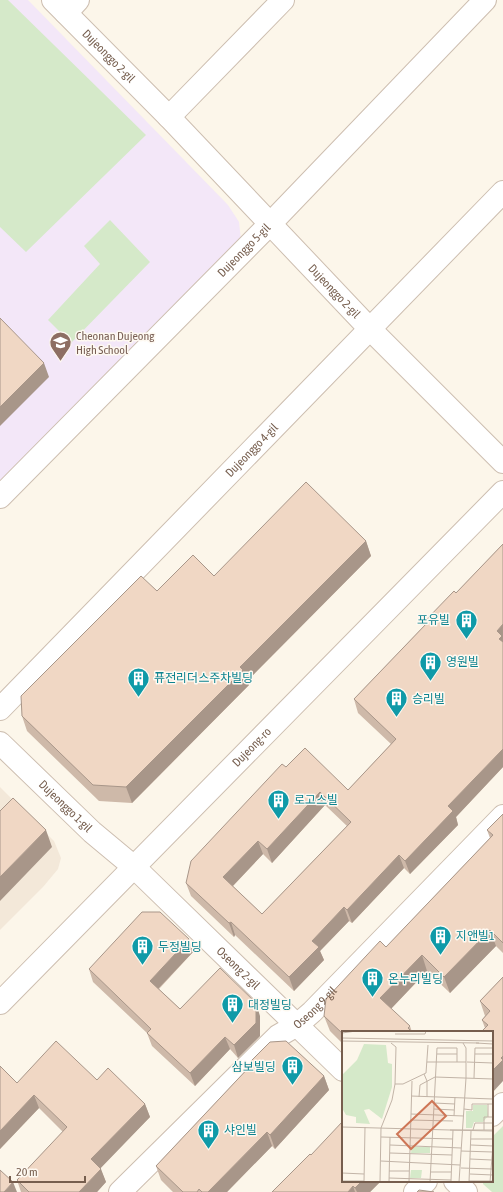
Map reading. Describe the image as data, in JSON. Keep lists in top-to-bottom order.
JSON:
{
  "streets": {
    "street": [
      "Dujeonggo 2-gil",
      "Dujeonggo 5-gil",
      "Dujeonggo 4-gil",
      "Dujeong-ro",
      "Dujeonggo 1-gil",
      "Oseong 2-gil",
      "Oseong 9-gil"
    ]
  },
  "crossings": [
    ["Dujeonggo 2-gil", "Dujeonggo 5-gil"],
    ["Dujeonggo 2-gil", "Dujeonggo 4-gil"],
    ["Dujeong-ro", "Dujeonggo 1-gil"],
    ["Dujeong-ro", "Oseong 2-gil"],
    ["Dujeonggo 1-gil", "Oseong 2-gil"],
    ["Oseong 2-gil", "Oseong 9-gil"]
  ],
  "places": {
    "school or university": ["Cheonan Dujeong High School"],
    "building": [
      "포유빌",
      "영원빌",
      "퓨전리더스주차빌딩",
      "승리빌",
      "로고스빌",
      "지앤빌1",
      "두정빌딩",
      "온누리빌딩",
      "대정빌딩",
      "삼보빌딩",
      "샤인빌"
    ]
  },
  "scale_bar": "20 m"
}
